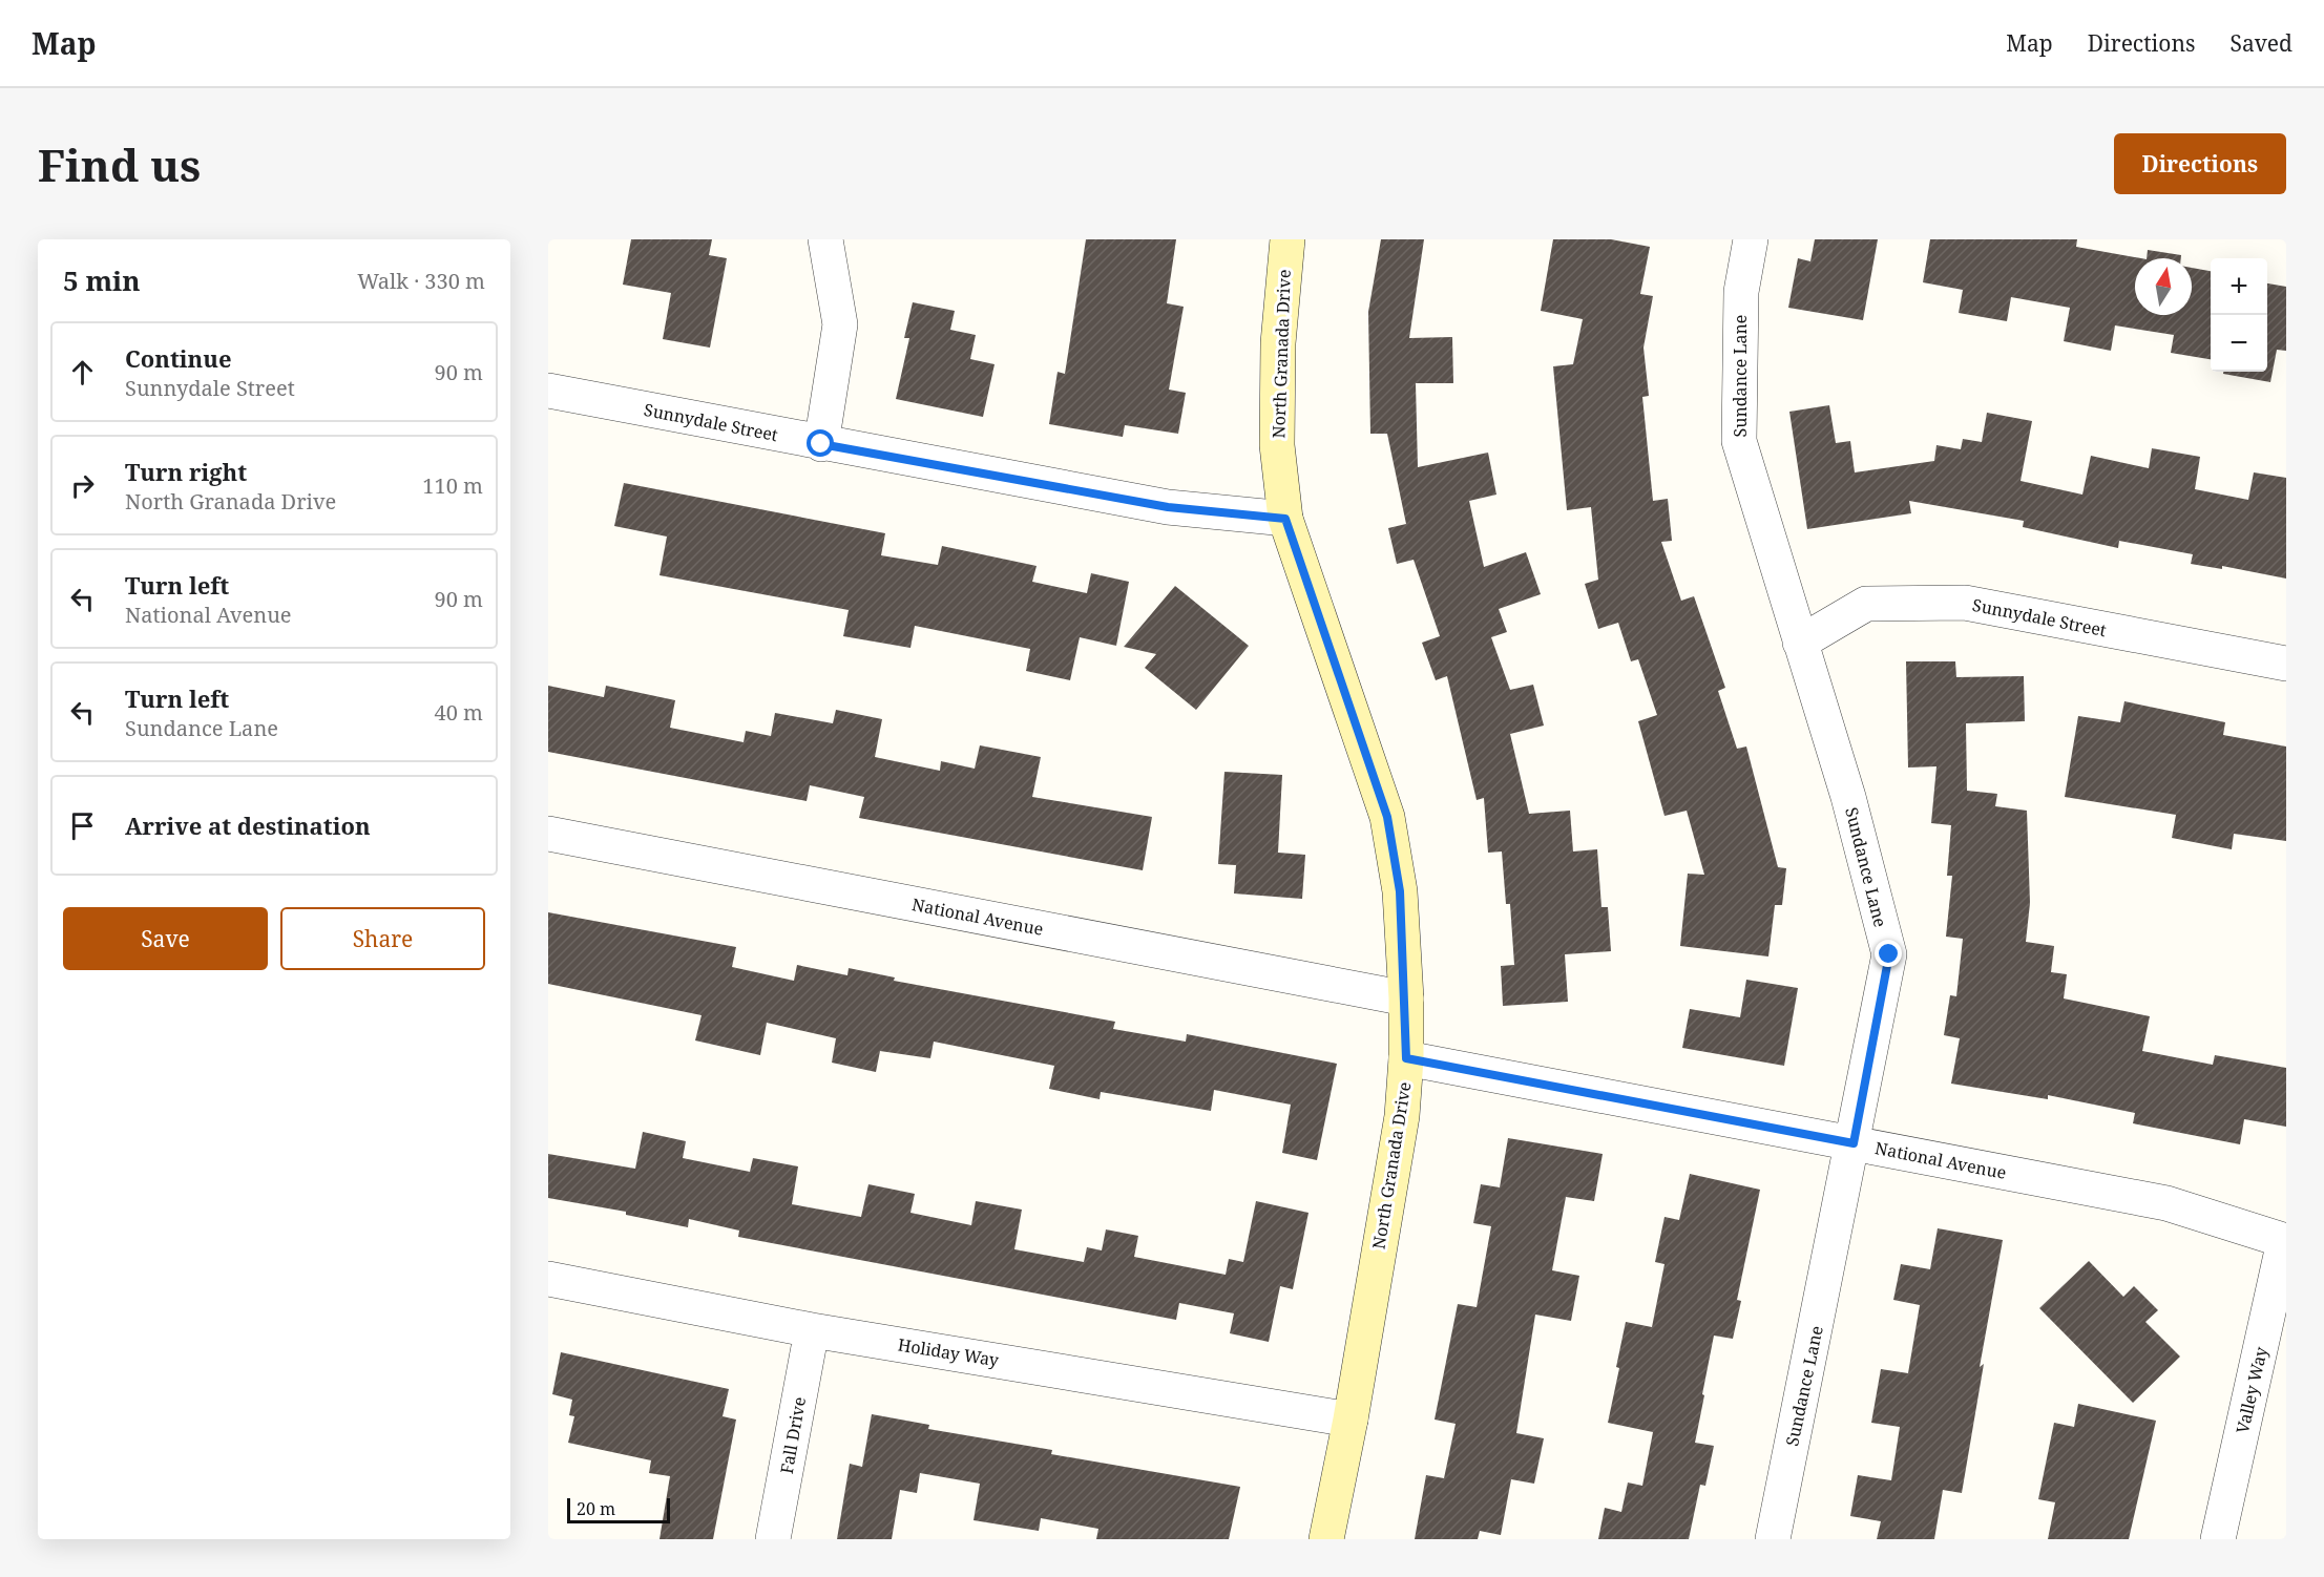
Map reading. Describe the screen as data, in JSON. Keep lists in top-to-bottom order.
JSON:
{
  "streets": {
    "street": [
      "North Granada Drive",
      "Sundance Lane",
      "Sunnydale Street",
      "National Avenue",
      "Holiday Way",
      "Valley Way",
      "Fall Drive"
    ]
  },
  "crossings": [
    ["North Granada Drive", "Sunnydale Street"],
    ["North Granada Drive", "National Avenue"],
    ["North Granada Drive", "Holiday Way"],
    ["Sundance Lane", "Sunnydale Street"],
    ["Sundance Lane", "National Avenue"],
    ["National Avenue", "Valley Way"],
    ["Holiday Way", "Fall Drive"]
  ],
  "scale_bar": "20 m",
  "north": "top",
  "page": {
    "header": "Map",
    "nav": ["Map", "Directions", "Saved"],
    "buttons": [
      "Directions",
      ["Save", "Share"]
    ],
    "title": "Find us",
    "heading": ["5 min", "Walk · 330 m"],
    "map_buttons": ["+", "−"],
    "list": [
      ["Continue", "Sunnydale Street", "90 m"],
      ["Turn right", "North Granada Drive", "110 m"],
      ["Turn left", "National Avenue", "90 m"],
      ["Turn left", "Sundance Lane", "40 m"],
      "Arrive at destination"
    ],
    "scale": "20 m"
  }
}
